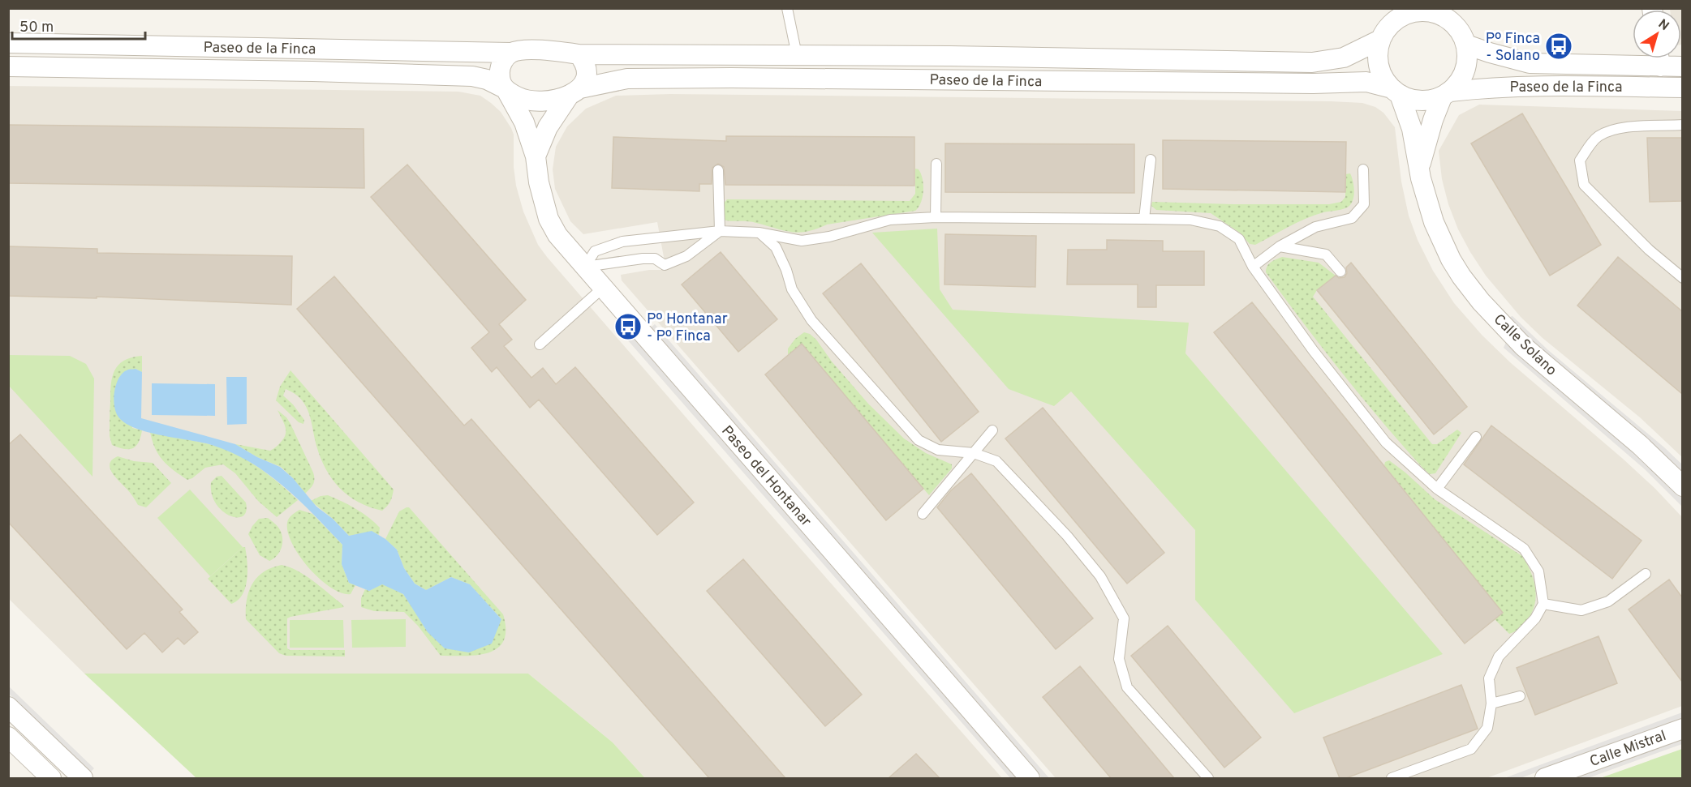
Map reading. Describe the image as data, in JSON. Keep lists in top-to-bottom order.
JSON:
{
  "streets": {
    "street": [
      "Paseo de la Finca",
      "Calle Solano",
      "Paseo del Hontanar",
      "Calle Mistral"
    ]
  },
  "crossings": [
    ["Paseo de la Finca", "Calle Solano"],
    ["Paseo de la Finca", "Paseo del Hontanar"]
  ],
  "places": {
    "bus stop": ["Pº Finca - Solano", "Pº Hontanar - Pº Finca"]
  },
  "scale_bar": "50 m",
  "north": "top right"
}
